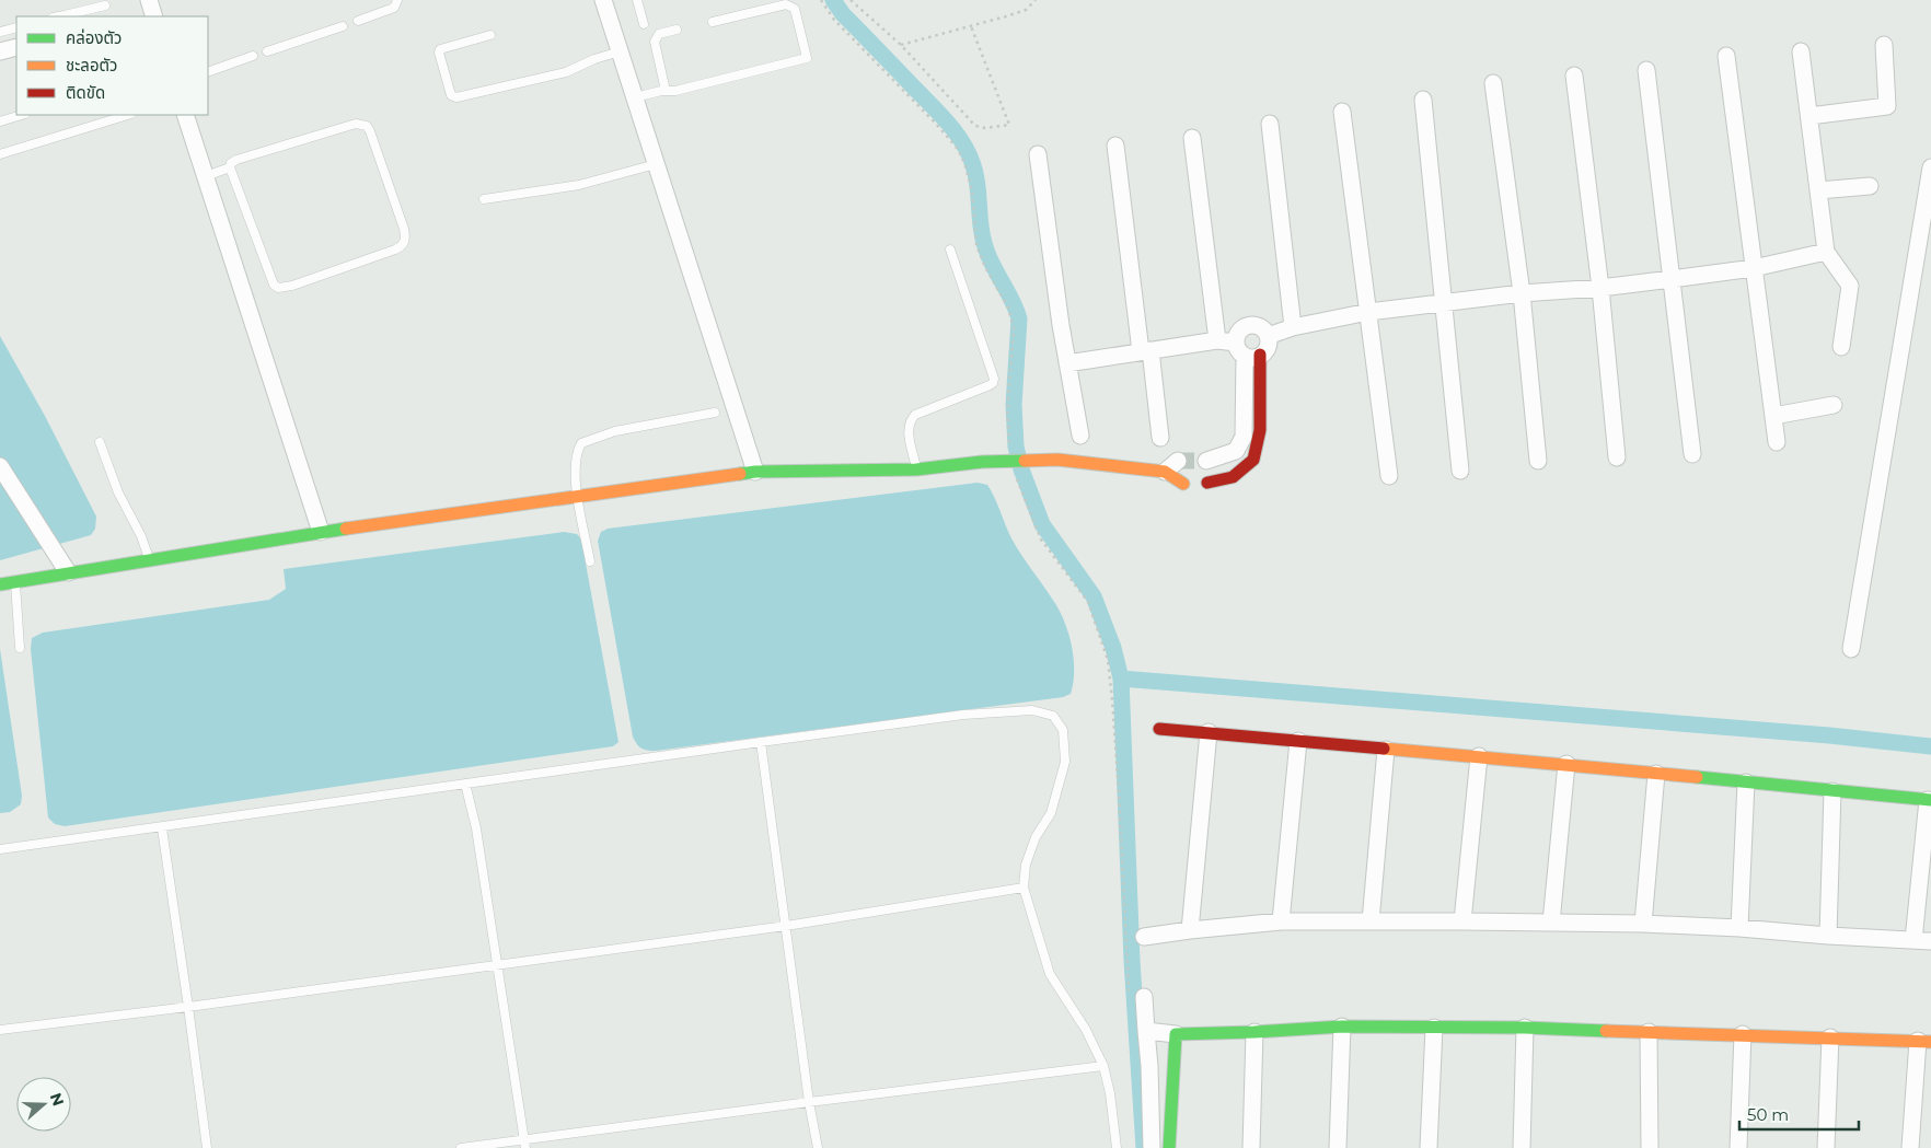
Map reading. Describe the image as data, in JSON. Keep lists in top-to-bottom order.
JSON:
{
  "legend": ["คล่องตัว", "ชะลอตัว", "ติดขัด"],
  "scale_bar": "50 m",
  "north": "right"
}
